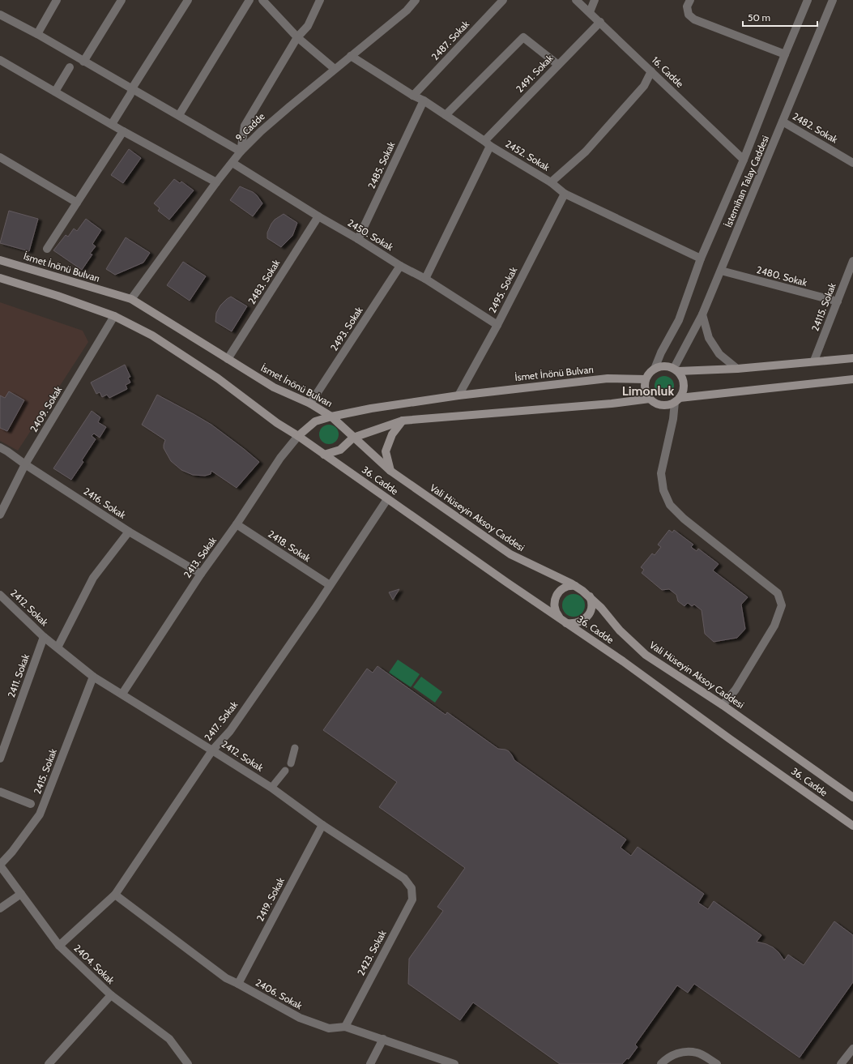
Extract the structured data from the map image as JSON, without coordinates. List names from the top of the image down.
{
  "streets": {
    "main road": ["İsmet İnönü Bulvarı", "36. Cadde", "Vali Hüseyin Aksoy Caddesi"],
    "street": [
      "2487. Sokak",
      "16. Cadde",
      "2491. Sokak",
      "9. Cadde",
      "2482. Sokak",
      "2452. Sokak",
      "2485. Sokak",
      "İstemihan Talay Caddesi",
      "2450. Sokak",
      "2480. Sokak",
      "2483. Sokak",
      "2495. Sokak",
      "24115. Sokak",
      "2493. Sokak",
      "2409. Sokak",
      "2416. Sokak",
      "2418. Sokak",
      "2413. Sokak",
      "2412. Sokak",
      "2411. Sokak",
      "2417. Sokak",
      "2415. Sokak",
      "2419. Sokak",
      "2423. Sokak",
      "2404. Sokak",
      "2406. Sokak"
    ]
  },
  "crossings": [
    ["2487. Sokak", "2452. Sokak"],
    ["16. Cadde", "2491. Sokak"],
    ["16. Cadde", "İstemihan Talay Caddesi"],
    ["2491. Sokak", "2452. Sokak"],
    ["2491. Sokak", "2450. Sokak"],
    ["9. Cadde", "2452. Sokak"],
    ["9. Cadde", "2450. Sokak"],
    ["9. Cadde", "İsmet İnönü Bulvarı"],
    ["2482. Sokak", "İstemihan Talay Caddesi"],
    ["2452. Sokak", "2485. Sokak"],
    ["2452. Sokak", "İstemihan Talay Caddesi"],
    ["2452. Sokak", "2495. Sokak"],
    ["2485. Sokak", "2450. Sokak"],
    ["İstemihan Talay Caddesi", "İsmet İnönü Bulvarı"],
    ["İstemihan Talay Caddesi", "2480. Sokak"],
    ["2450. Sokak", "2483. Sokak"],
    ["2450. Sokak", "2495. Sokak"],
    ["2450. Sokak", "2493. Sokak"],
    ["İsmet İnönü Bulvarı", "2483. Sokak"],
    ["İsmet İnönü Bulvarı", "2495. Sokak"],
    ["İsmet İnönü Bulvarı", "2493. Sokak"],
    ["İsmet İnönü Bulvarı", "Vali Hüseyin Aksoy Caddesi"],
    ["2480. Sokak", "24115. Sokak"],
    ["2409. Sokak", "2416. Sokak"],
    ["36. Cadde", "Vali Hüseyin Aksoy Caddesi"],
    ["36. Cadde", "2417. Sokak"],
    ["2416. Sokak", "2413. Sokak"],
    ["2418. Sokak", "2413. Sokak"],
    ["2418. Sokak", "2417. Sokak"],
    ["2413. Sokak", "2412. Sokak"],
    ["2412. Sokak", "2411. Sokak"],
    ["2412. Sokak", "2417. Sokak"],
    ["2412. Sokak", "2415. Sokak"],
    ["2412. Sokak", "2419. Sokak"],
    ["2412. Sokak", "2423. Sokak"],
    ["2417. Sokak", "2404. Sokak"],
    ["2417. Sokak", "2406. Sokak"],
    ["2415. Sokak", "2404. Sokak"],
    ["2419. Sokak", "2406. Sokak"],
    ["2423. Sokak", "2406. Sokak"]
  ],
  "districts": ["Limonluk"],
  "scale_bar": "50 m"
}
